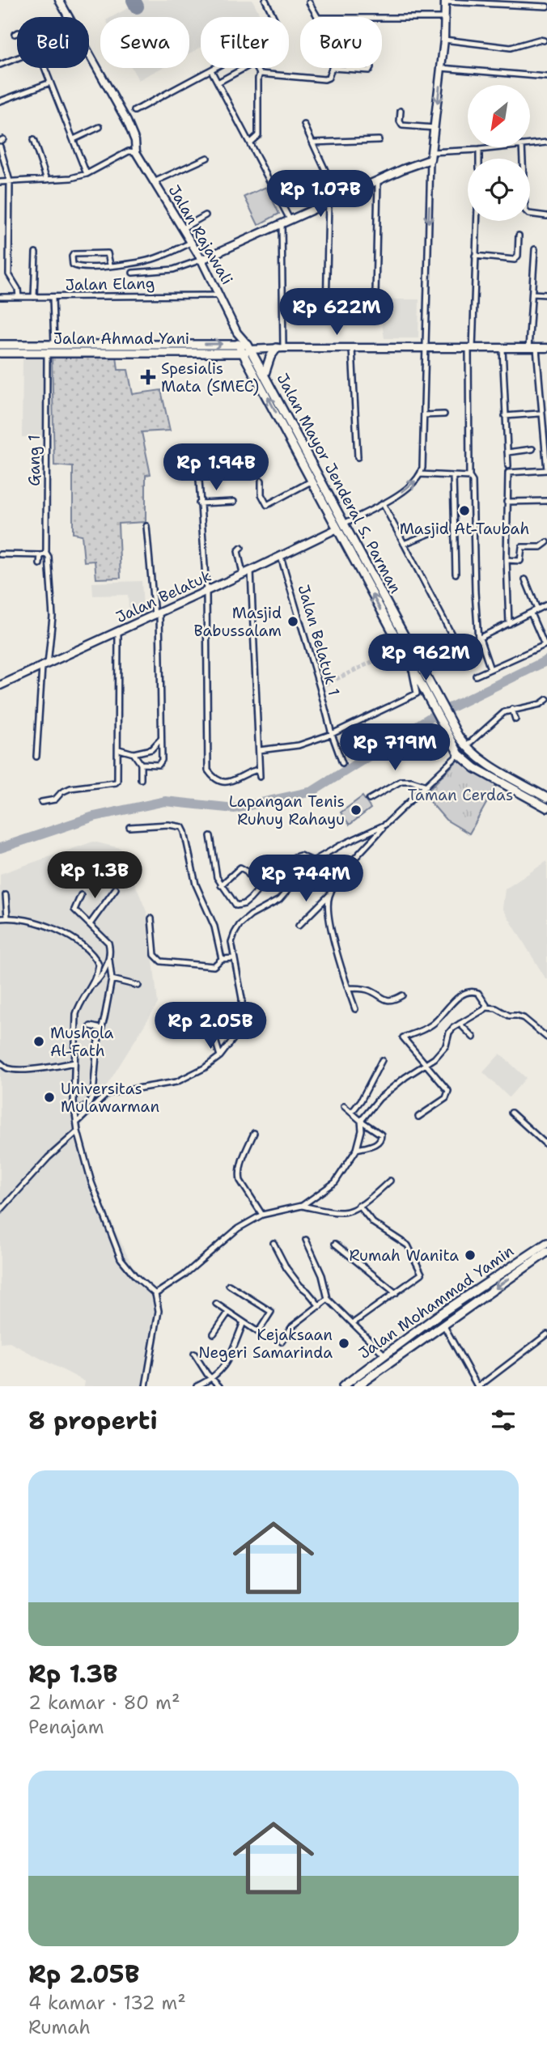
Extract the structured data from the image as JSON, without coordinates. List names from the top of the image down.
{
  "streets": {
    "main road": ["Jalan Ahmad Yani", "Jalan Mayor Jenderal S. Parman", "Jalan Mohammad Yamin"],
    "street": [
      "Jalan Rajawali",
      "Jalan Elang",
      "Gang 1",
      "Jalan Belatuk",
      "Jalan Belatuk 1"
    ]
  },
  "crossings": [
    ["Jalan Rajawali", "Jalan Elang"],
    ["Jalan Rajawali", "Jalan Mayor Jenderal S. Parman"],
    ["Jalan Ahmad Yani", "Gang 1"],
    ["Jalan Ahmad Yani", "Jalan Mayor Jenderal S. Parman"],
    ["Gang 1", "Jalan Belatuk"],
    ["Jalan Mayor Jenderal S. Parman", "Jalan Belatuk"],
    ["Jalan Belatuk", "Jalan Belatuk 1"]
  ],
  "parks": ["Taman Cerdas"],
  "places": {
    "health": ["Spesialis Mata (SMEC)"],
    "other": [
      "Masjid At-Taubah",
      "Masjid Babussalam",
      "Lapangan Tenis Ruhuy Rahayu",
      "Mushola Al-Fath",
      "Universitas Mulawarman",
      "Rumah Wanita",
      "Kejaksaan Negeri Samarinda"
    ]
  },
  "north": "bottom left",
  "page": {
    "chip": [
      "Beli",
      "Sewa",
      "Filter",
      "Baru"
    ],
    "price": [
      "Rp 1.07B",
      "Rp 622M",
      "Rp 1.94B",
      "Rp 962M",
      "Rp 719M",
      "Rp 1.3B",
      "Rp 744M",
      "Rp 2.05B"
    ],
    "heading": "8 properti",
    "list": [
      {
        "name": "Rp 1.3B",
        "note": "2 kamar · 80 m² · Penajam"
      },
      {
        "name": "Rp 2.05B",
        "note": "4 kamar · 132 m² · Rumah"
      }
    ]
  }
}
